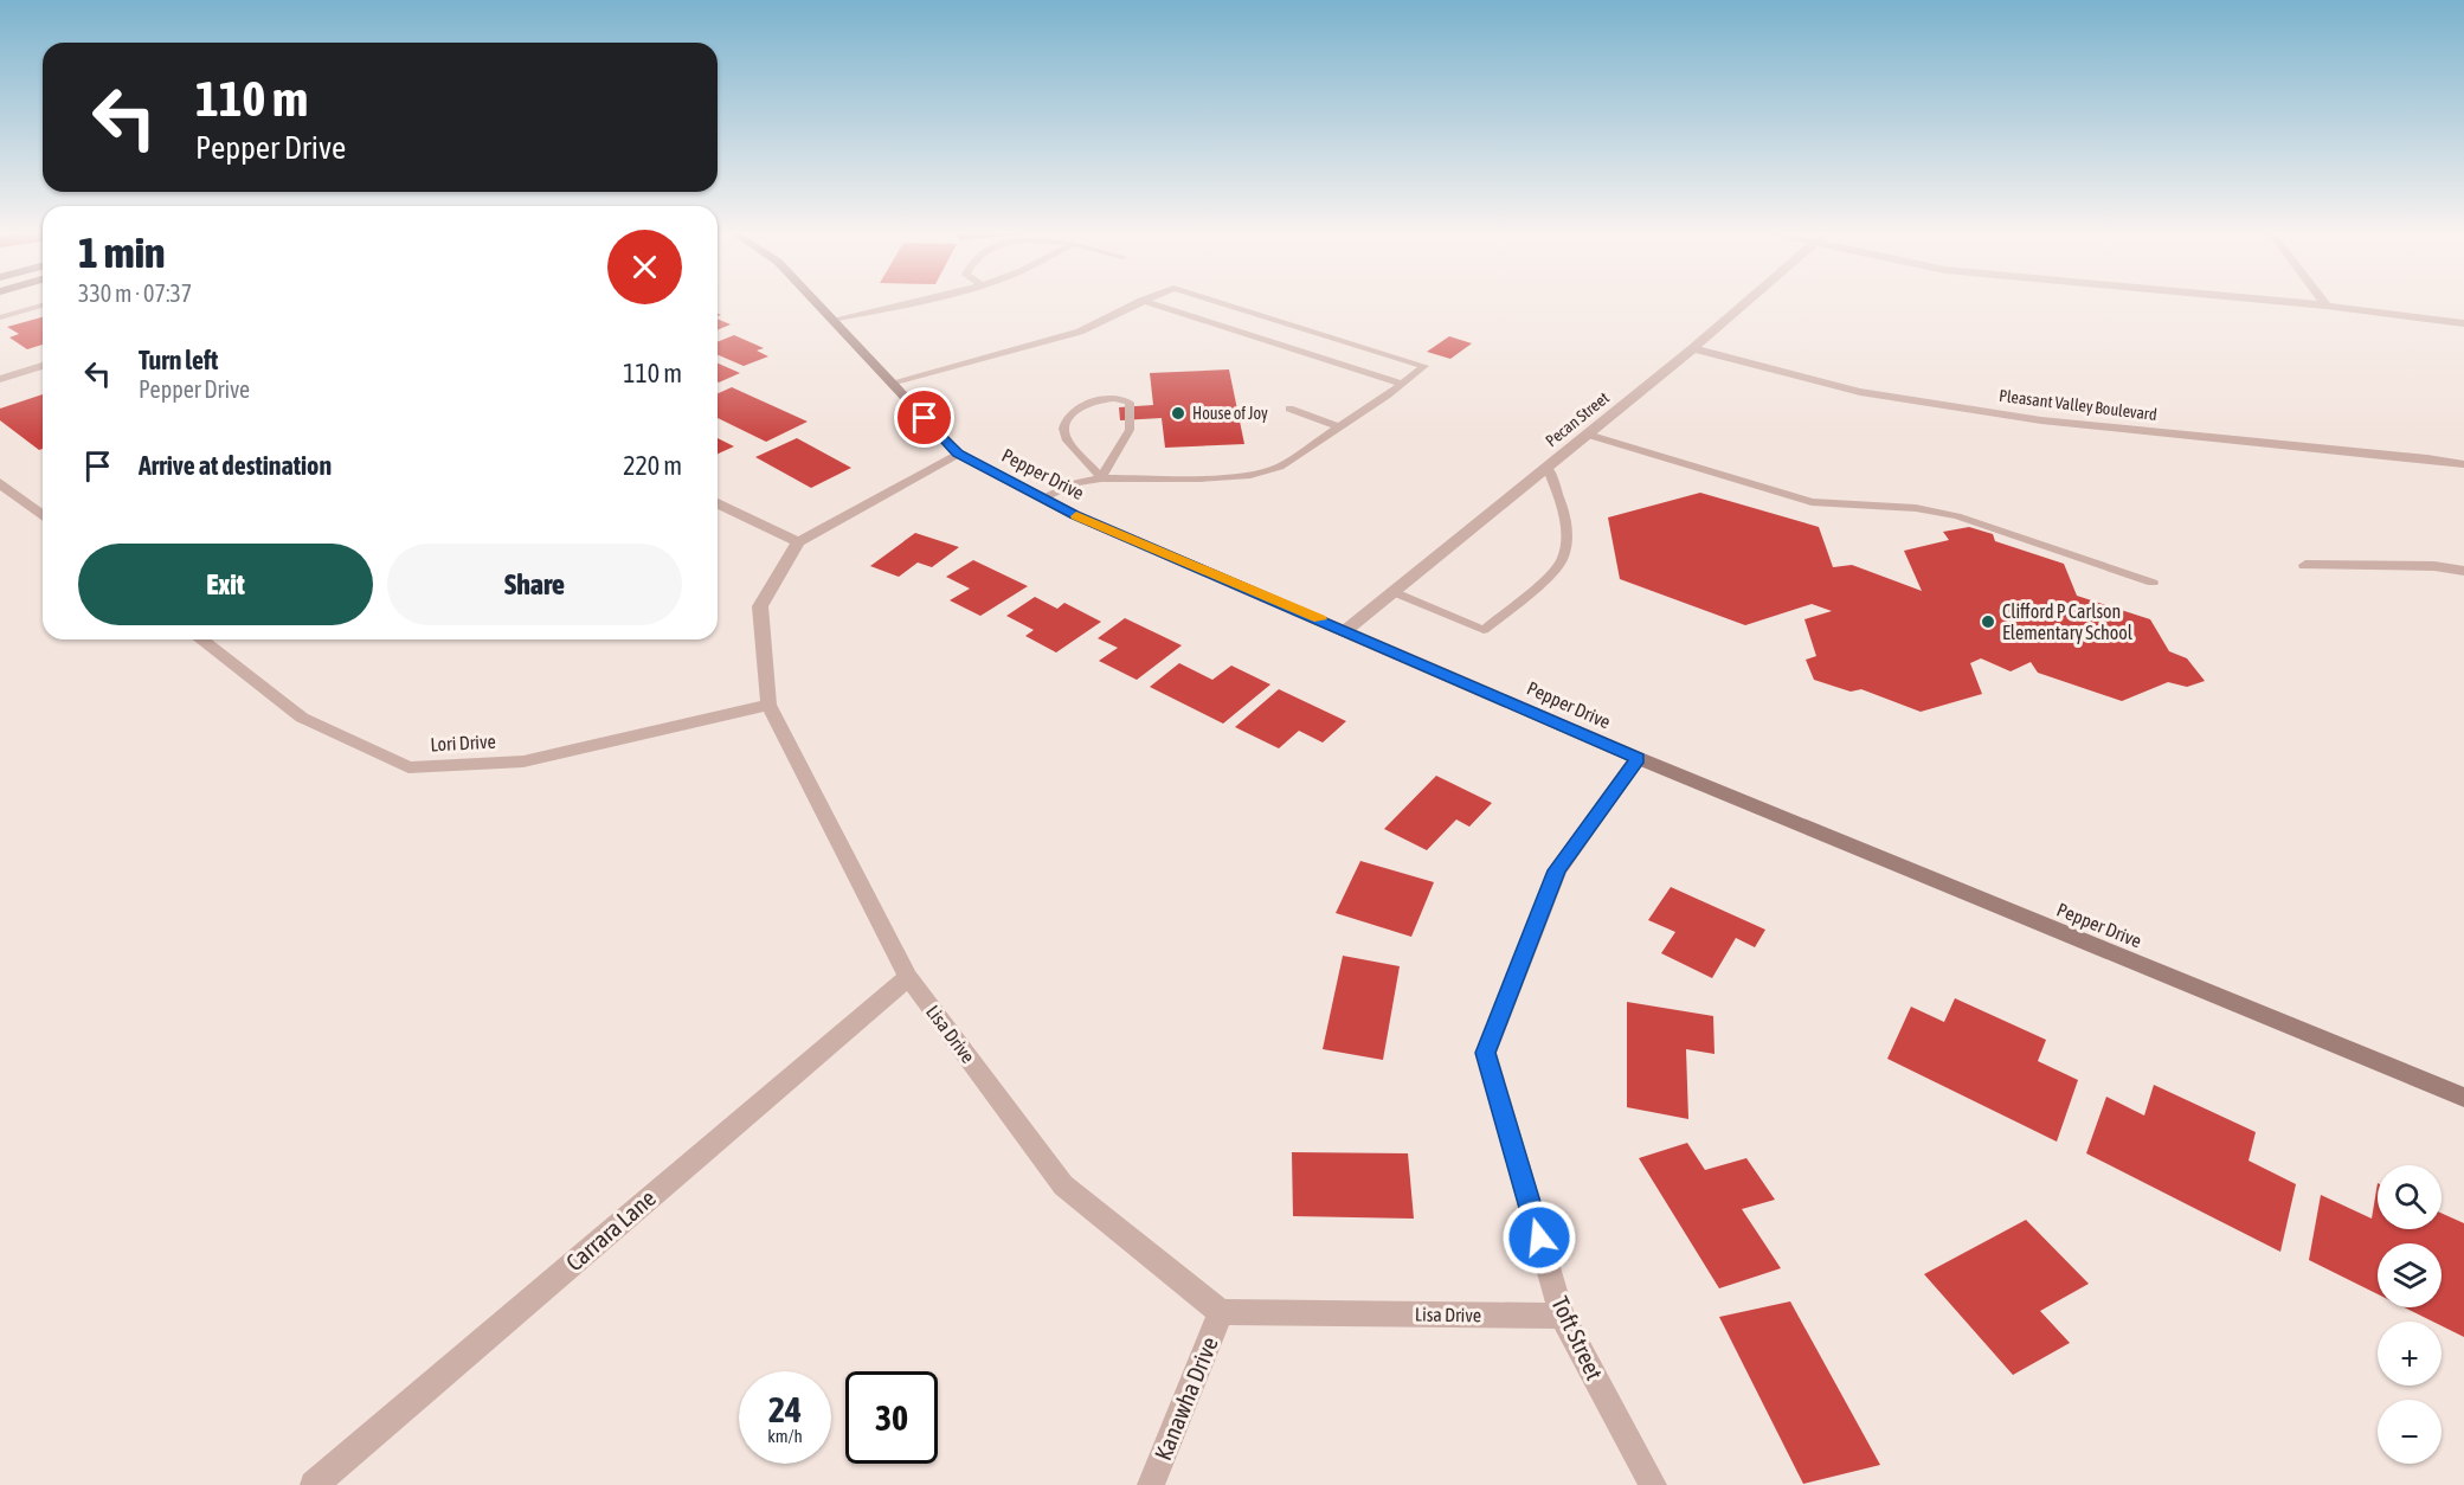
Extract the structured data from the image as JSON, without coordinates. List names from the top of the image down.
{
  "streets": {
    "street": [
      "Pleasant Valley Boulevard",
      "Pecan Street",
      "Pepper Drive",
      "Lori Drive",
      "Lisa Drive",
      "Carrara Lane",
      "Toft Street",
      "Kanawha Drive"
    ]
  },
  "crossings": [
    ["Pleasant Valley Boulevard", "Pecan Street"],
    ["Pecan Street", "Pepper Drive"],
    ["Pepper Drive", "Toft Street"],
    ["Lori Drive", "Lisa Drive"],
    ["Lisa Drive", "Carrara Lane"],
    ["Lisa Drive", "Toft Street"],
    ["Lisa Drive", "Kanawha Drive"]
  ],
  "places": ["House of Joy", "Clifford P Carlson Elementary School"],
  "page": {
    "turn": ["110 m", "Pepper Drive"],
    "heading": ["1 min", "330 m · 07:37"],
    "list": [
      {
        "name": "Turn left",
        "note": "Pepper Drive",
        "value": "110 m"
      },
      {
        "name": "Arrive at destination",
        "value": "220 m"
      }
    ],
    "buttons": ["Exit", "Share"],
    "map_buttons": ["+", "−"],
    "speed": "24 km/h",
    "limit": "30"
  }
}
